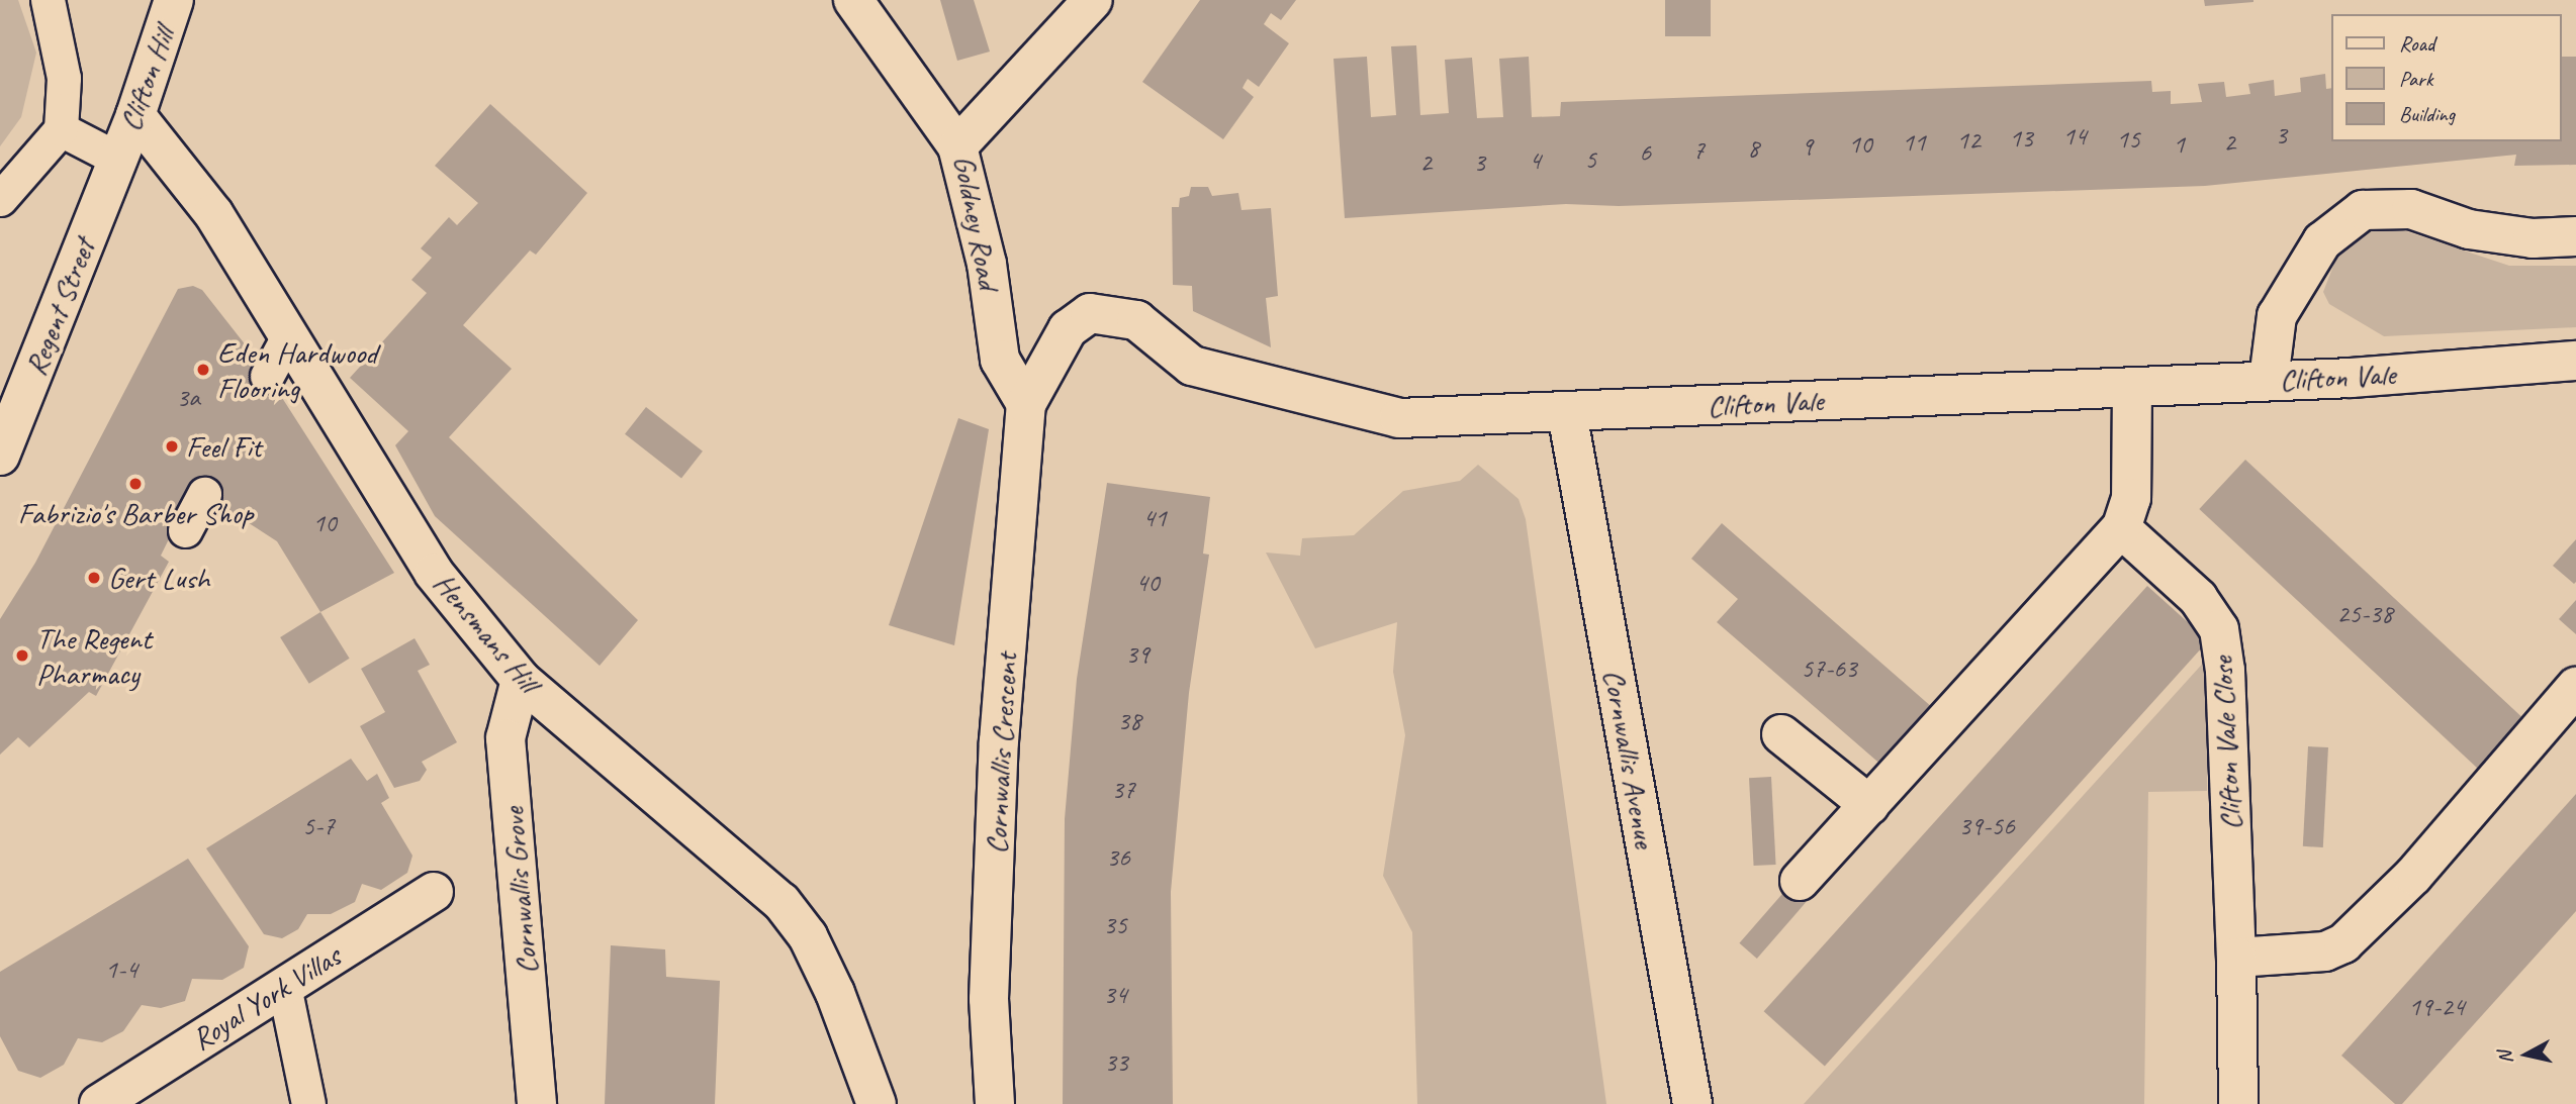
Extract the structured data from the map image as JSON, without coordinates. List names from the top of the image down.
{
  "streets": {
    "street": [
      "Clifton Hill",
      "Goldney Road",
      "Regent Street",
      "Clifton Vale",
      "Hensmans Hill",
      "Clifton Vale Close",
      "Cornwallis Crescent",
      "Cornwallis Avenue",
      "Cornwallis Grove",
      "Royal York Villas"
    ]
  },
  "crossings": [
    ["Clifton Hill", "Regent Street"],
    ["Clifton Hill", "Hensmans Hill"],
    ["Goldney Road", "Clifton Vale"],
    ["Goldney Road", "Cornwallis Crescent"],
    ["Clifton Vale", "Cornwallis Crescent"],
    ["Clifton Vale", "Cornwallis Avenue"],
    ["Hensmans Hill", "Cornwallis Grove"]
  ],
  "places": [
    "Eden Hardwood Flooring",
    "Feel Fit",
    "Fabrizio's Barber Shop",
    "Gert Lush",
    "The Regent Pharmacy"
  ],
  "house_numbers": [
    "3",
    "14",
    "13",
    "15",
    "12",
    "11",
    "2",
    "10",
    "1",
    "9",
    "8",
    "7",
    "6",
    "5",
    "4",
    "2",
    "3",
    "3a",
    "41",
    "10",
    "40",
    "25-38",
    "39",
    "57-63",
    "38",
    "37",
    "5-7",
    "39-56",
    "36",
    "35",
    "1-4",
    "34",
    "19-24",
    "33"
  ],
  "legend": ["Road", "Park", "Building"],
  "north": "left"
}
